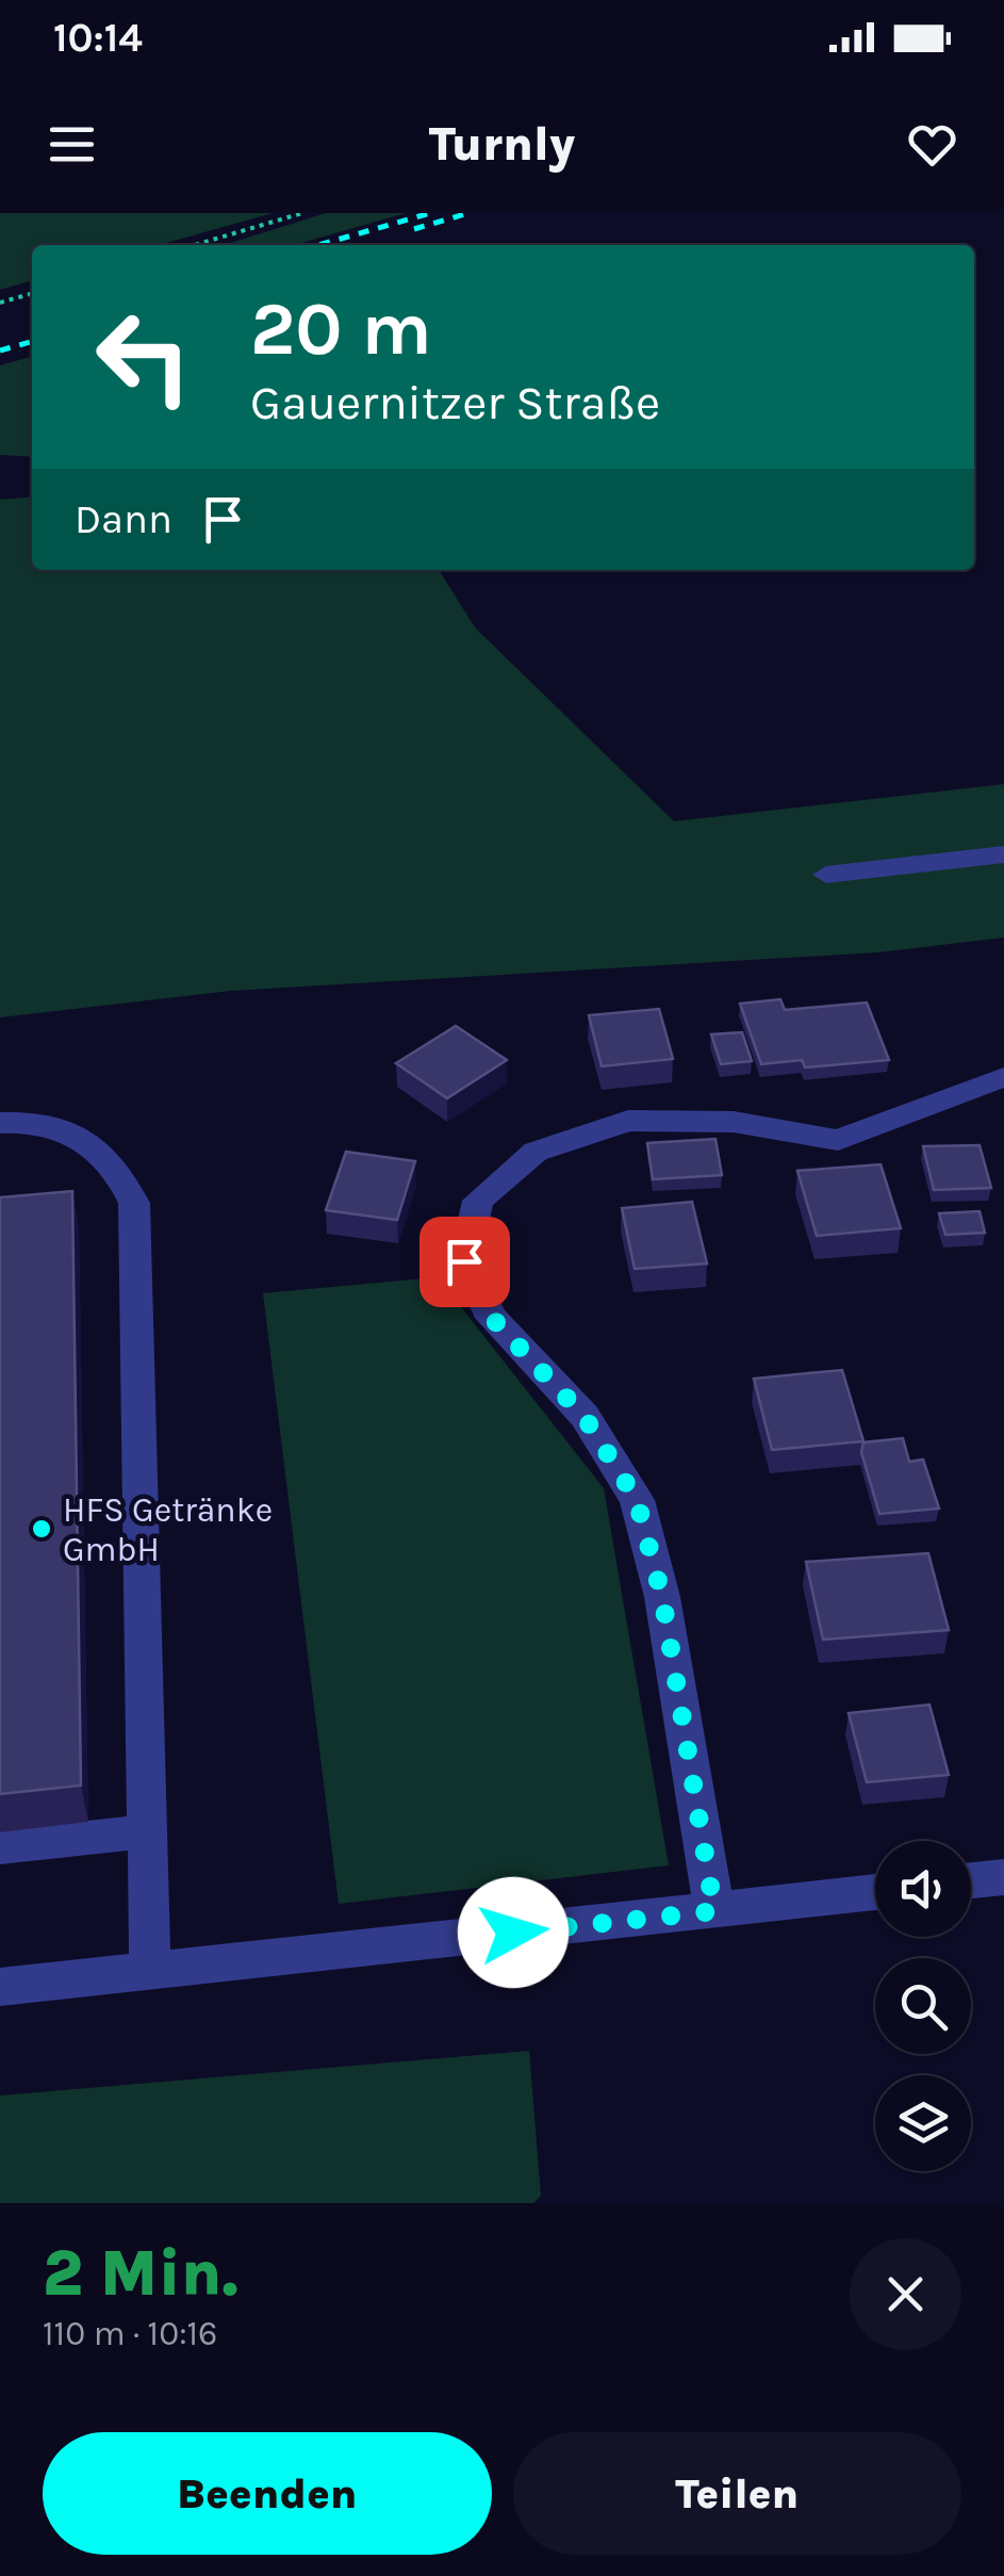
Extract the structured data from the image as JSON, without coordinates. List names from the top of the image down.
{
  "places": ["HFS Getränke GmbH"],
  "page": {
    "status": "10:14",
    "header": "Turnly",
    "turn": ["20 m", "Gauernitzer Straße"],
    "then": "Dann",
    "heading": ["2 Min.", "110 m · 10:16"],
    "buttons": ["Beenden", "Teilen"]
  }
}
